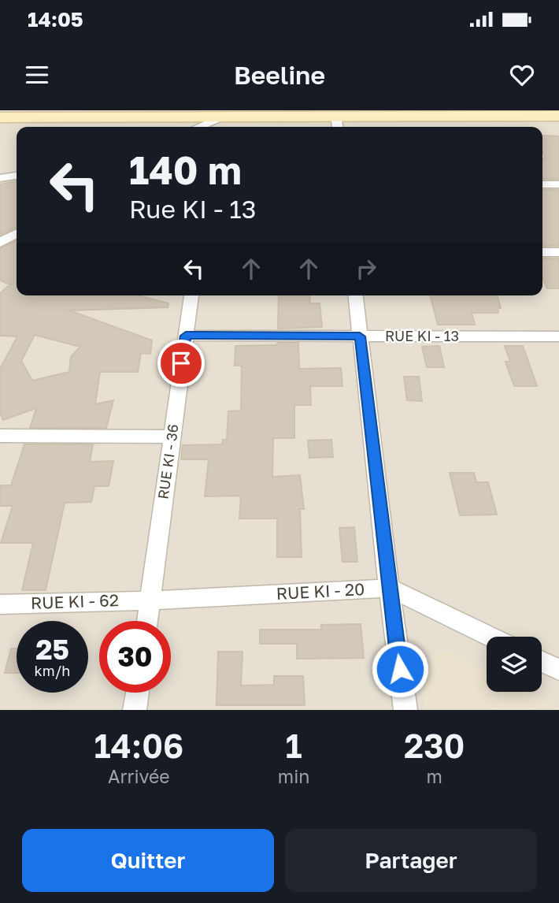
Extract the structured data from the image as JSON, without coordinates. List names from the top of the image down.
{
  "streets": {
    "street": [
      "RUE KI - 13",
      "RUE KI - 36",
      "RUE KI - 20",
      "RUE KI - 62"
    ]
  },
  "crossings": [
    ["RUE KI - 13", "RUE KI - 36"],
    ["RUE KI - 36", "RUE KI - 20"],
    ["RUE KI - 36", "RUE KI - 62"],
    ["RUE KI - 20", "RUE KI - 62"]
  ],
  "page": {
    "status": "14:05",
    "header": "Beeline",
    "turn": ["140 m", "Rue KI - 13"],
    "speed": "25 km/h",
    "limit": "30",
    "eta": [
      "14:06",
      "Arrivée",
      "1",
      "min",
      "230",
      "m"
    ],
    "buttons": ["Quitter", "Partager"]
  }
}
